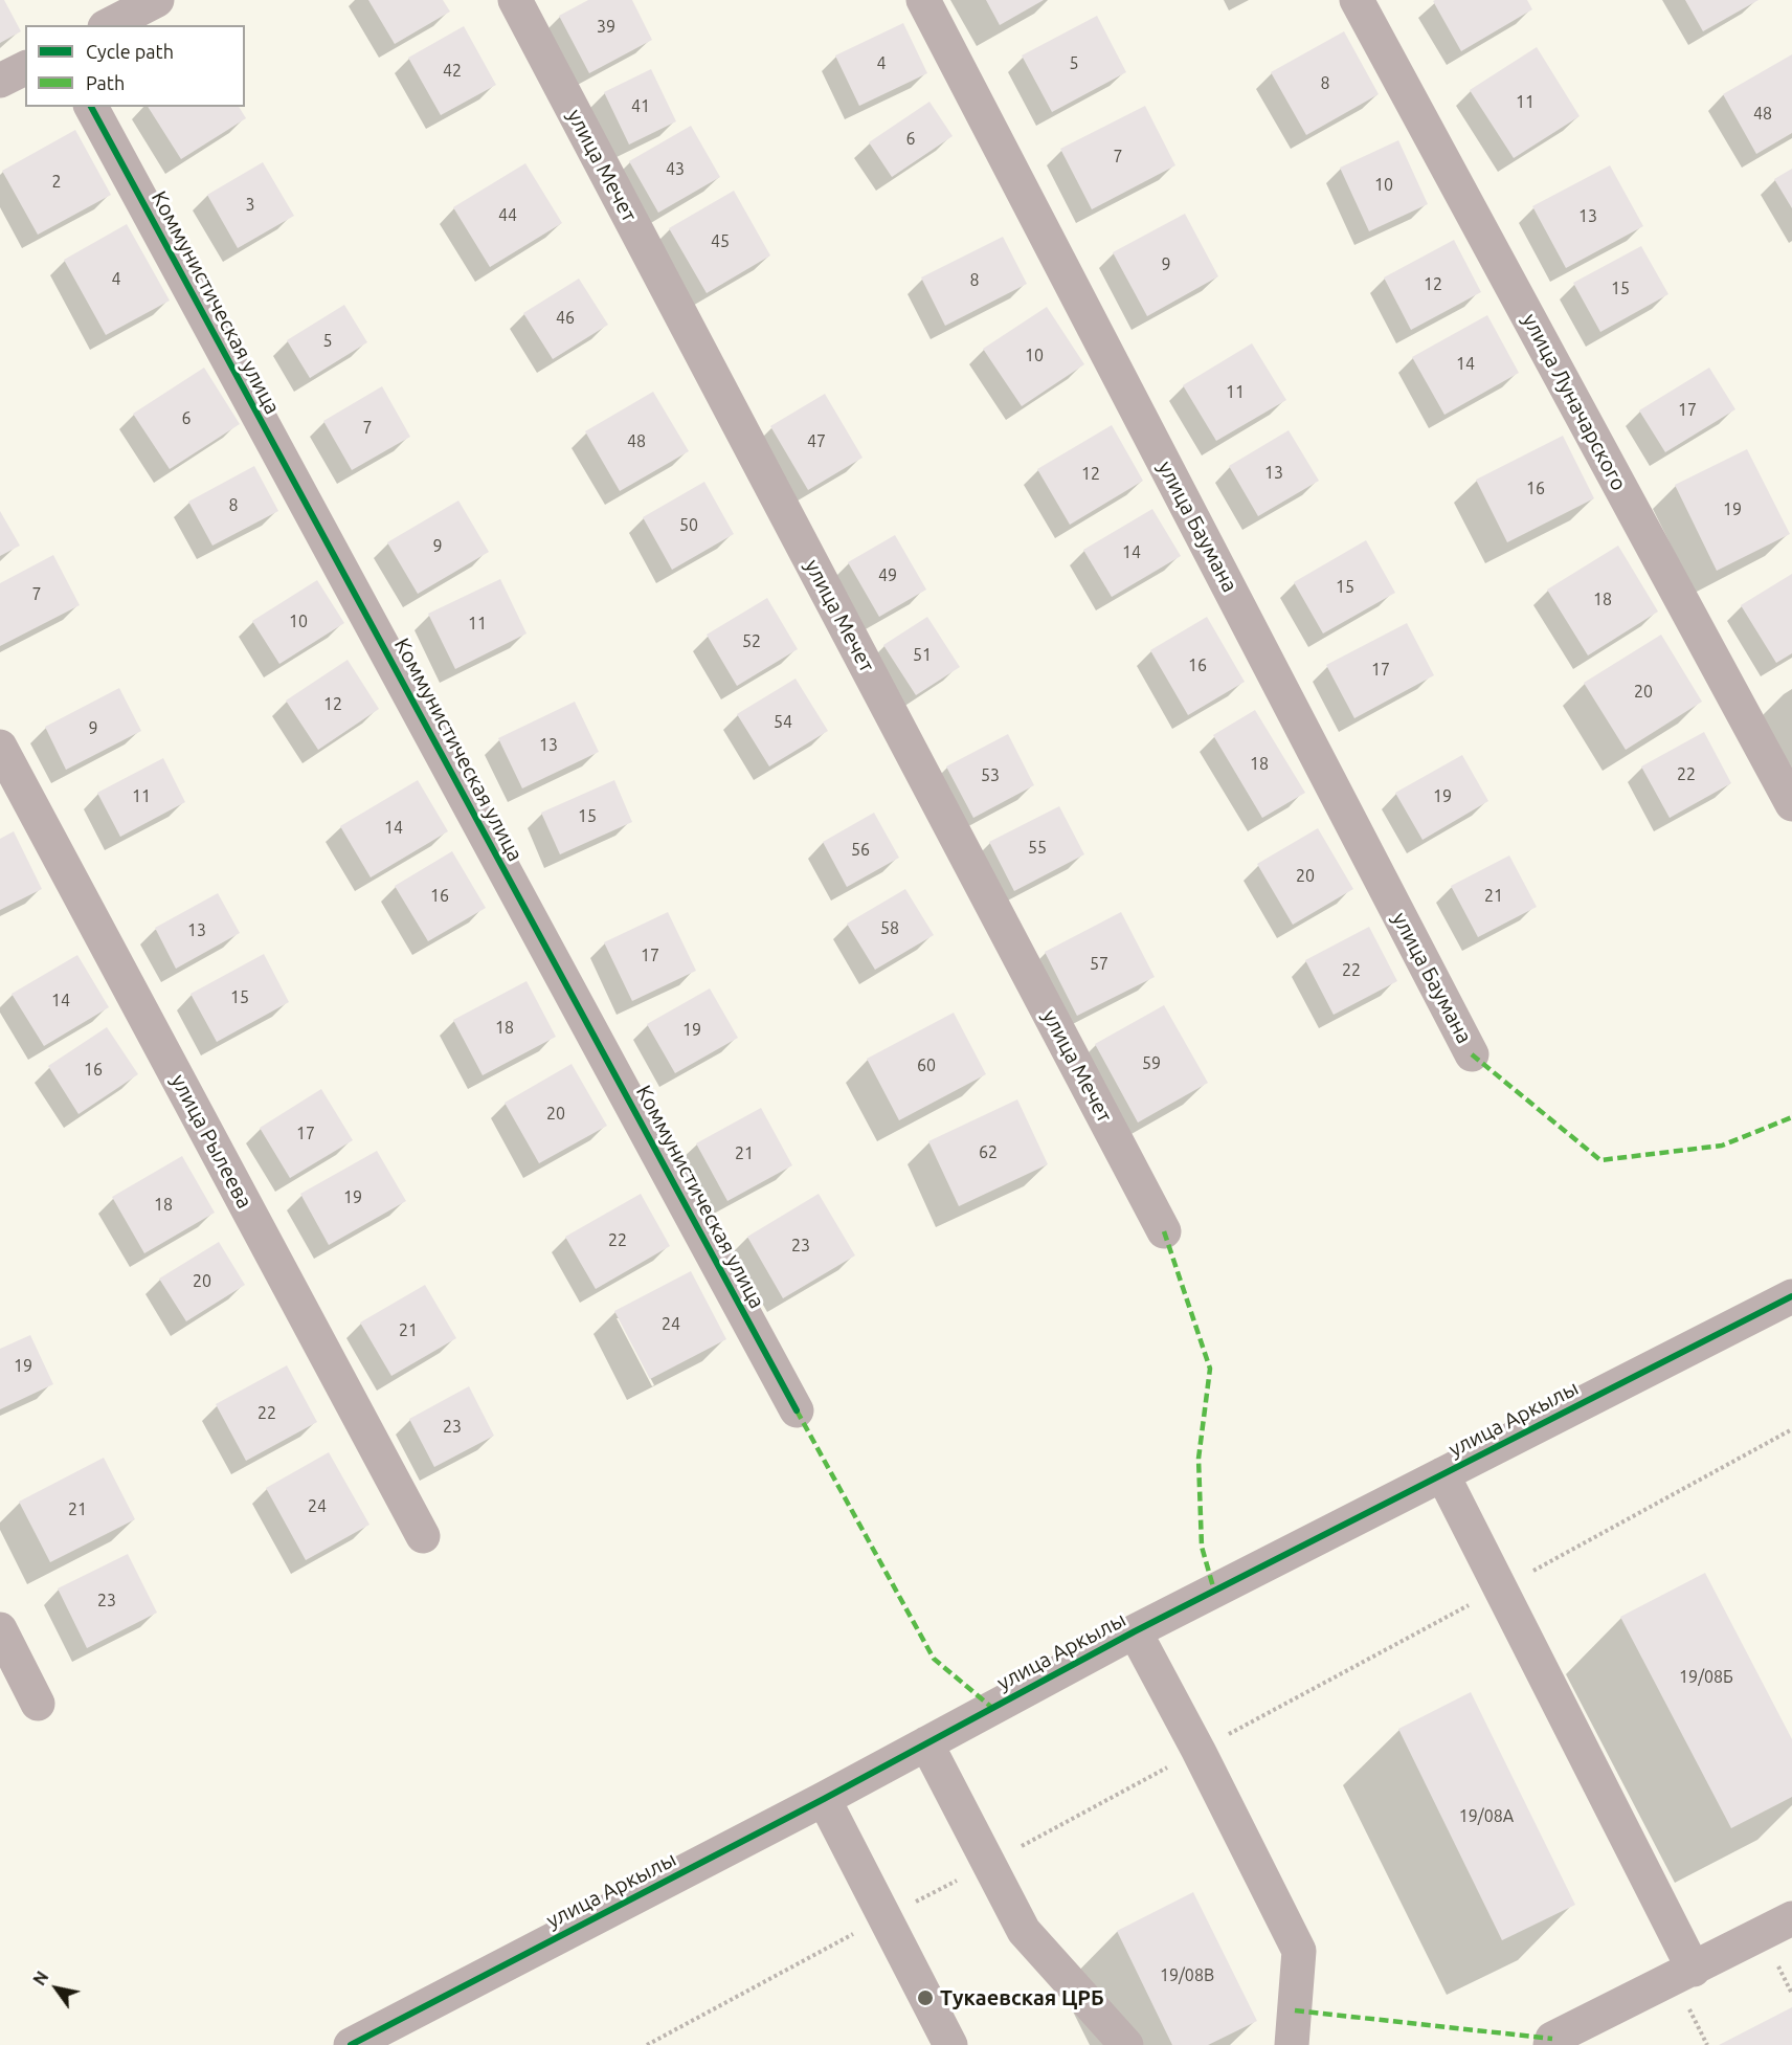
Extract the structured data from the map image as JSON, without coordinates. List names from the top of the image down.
{
  "streets": {
    "street": [
      "улица Мечет",
      "Коммунистическая улица",
      "улица Луначарского",
      "улица Баумана",
      "улица Рылеева",
      "улица Аркылы"
    ]
  },
  "places": ["Тукаевская ЦРБ"],
  "house_numbers": [
    "39",
    "4",
    "5",
    "42",
    "8",
    "11",
    "41",
    "48",
    "6",
    "7",
    "43",
    "2",
    "10",
    "3",
    "44",
    "13",
    "45",
    "9",
    "4",
    "8",
    "12",
    "15",
    "46",
    "5",
    "10",
    "14",
    "11",
    "17",
    "6",
    "7",
    "48",
    "47",
    "13",
    "12",
    "16",
    "8",
    "19",
    "50",
    "9",
    "14",
    "49",
    "15",
    "7",
    "18",
    "10",
    "11",
    "52",
    "51",
    "16",
    "17",
    "20",
    "12",
    "54",
    "9",
    "13",
    "18",
    "22",
    "53",
    "11",
    "19",
    "15",
    "14",
    "55",
    "56",
    "20",
    "16",
    "21",
    "58",
    "13",
    "17",
    "57",
    "22",
    "15",
    "14",
    "18",
    "19",
    "59",
    "60",
    "16",
    "20",
    "17",
    "62",
    "21",
    "19",
    "18",
    "22",
    "23",
    "20",
    "24",
    "21",
    "19",
    "22",
    "23",
    "24",
    "21",
    "23",
    "19/08Б",
    "19/08А",
    "19/08В"
  ],
  "legend": ["Cycle path", "Path"],
  "north": "top left"
}
